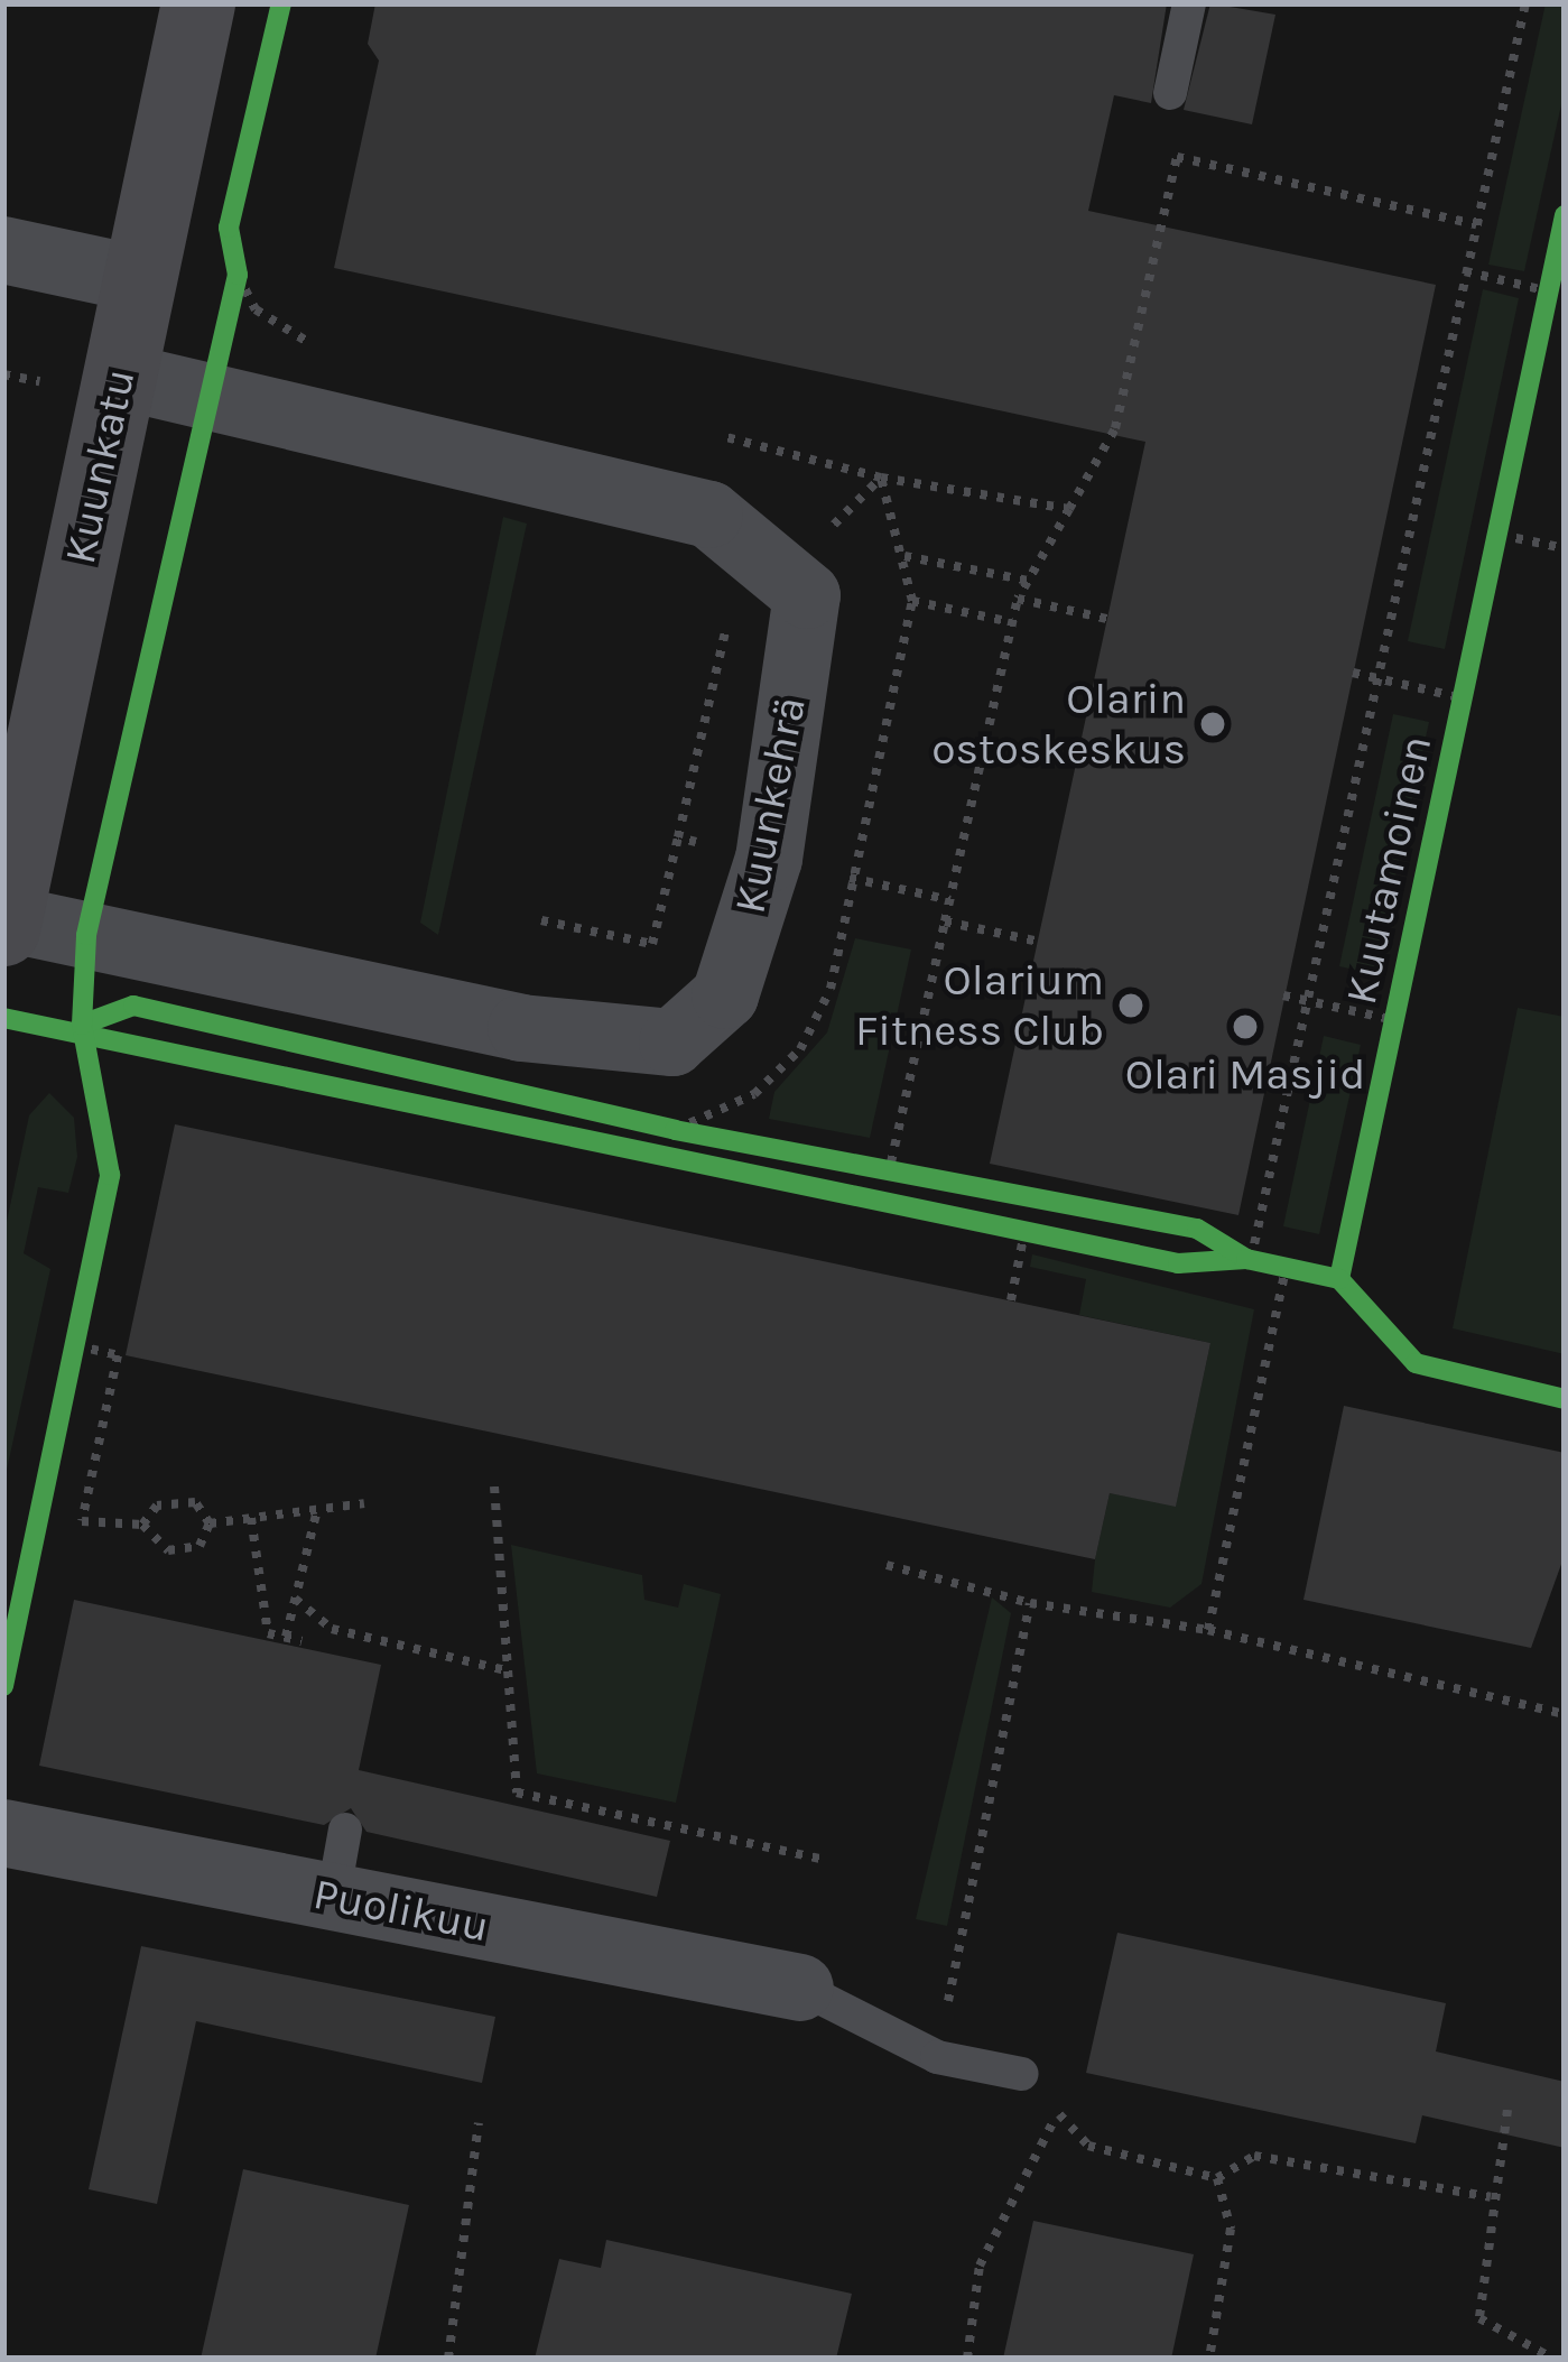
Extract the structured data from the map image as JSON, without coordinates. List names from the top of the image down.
{
  "streets": {
    "main road": ["Kuunkatu"],
    "street": ["Kuunkehrä", "Puolikuu"],
    "cycle path": ["Kuutamoinen"]
  },
  "crossings": [
    ["Kuunkatu", "Kuunkehrä"]
  ],
  "places": ["Olarin ostoskeskus", "Olarium Fitness Club", "Olari Masjid"]
}
